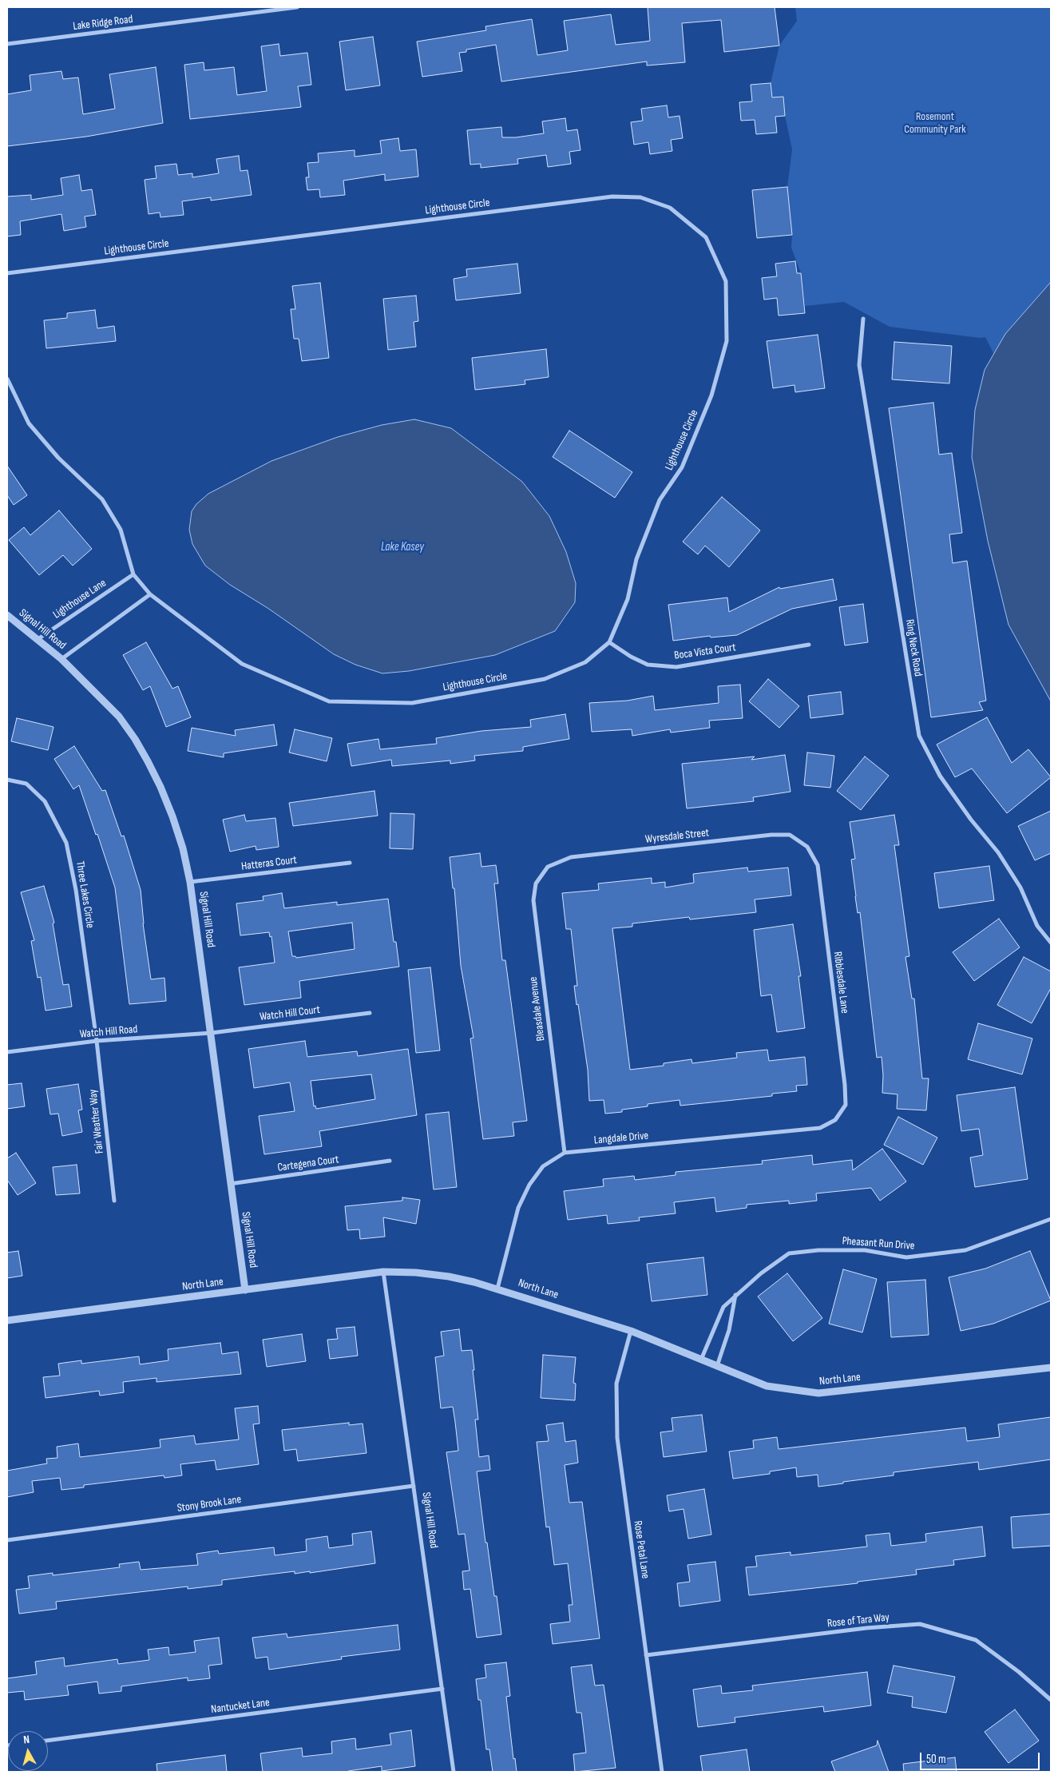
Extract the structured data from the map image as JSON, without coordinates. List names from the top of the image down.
{
  "streets": {
    "street": [
      "Lake Ridge Road",
      "Lighthouse Circle",
      "Lighthouse Lane",
      "Signal Hill Road",
      "Ring Neck Road",
      "Boca Vista Court",
      "Wyresdale Street",
      "Hatteras Court",
      "Three Lakes Circle",
      "Ribblesdale Lane",
      "Bleasdale Avenue",
      "Watch Hill Court",
      "Watch Hill Road",
      "Fair Weather Way",
      "Langdale Drive",
      "Cartegena Court",
      "Pheasant Run Drive",
      "North Lane",
      "Stony Brook Lane",
      "Rose Petal Lane",
      "Rose of Tara Way",
      "Nantucket Lane"
    ]
  },
  "crossings": [
    ["Lighthouse Circle", "Lighthouse Lane"],
    ["Lighthouse Circle", "Boca Vista Court"],
    ["Lighthouse Lane", "Signal Hill Road"],
    ["Signal Hill Road", "Hatteras Court"],
    ["Signal Hill Road", "Watch Hill Court"],
    ["Signal Hill Road", "Watch Hill Road"],
    ["Signal Hill Road", "Cartegena Court"],
    ["Signal Hill Road", "North Lane"],
    ["Signal Hill Road", "Stony Brook Lane"],
    ["Signal Hill Road", "Nantucket Lane"],
    ["Wyresdale Street", "Ribblesdale Lane"],
    ["Wyresdale Street", "Bleasdale Avenue"],
    ["Three Lakes Circle", "Watch Hill Road"],
    ["Three Lakes Circle", "Fair Weather Way"],
    ["Ribblesdale Lane", "Langdale Drive"],
    ["Bleasdale Avenue", "Langdale Drive"],
    ["Watch Hill Court", "Watch Hill Road"],
    ["Watch Hill Road", "Fair Weather Way"],
    ["Langdale Drive", "North Lane"],
    ["Pheasant Run Drive", "North Lane"],
    ["North Lane", "Rose Petal Lane"],
    ["Rose Petal Lane", "Rose of Tara Way"]
  ],
  "water": ["Lake Kasey"],
  "parks": ["Rosemont Community Park"],
  "scale_bar": "50 m",
  "north": "top"
}
